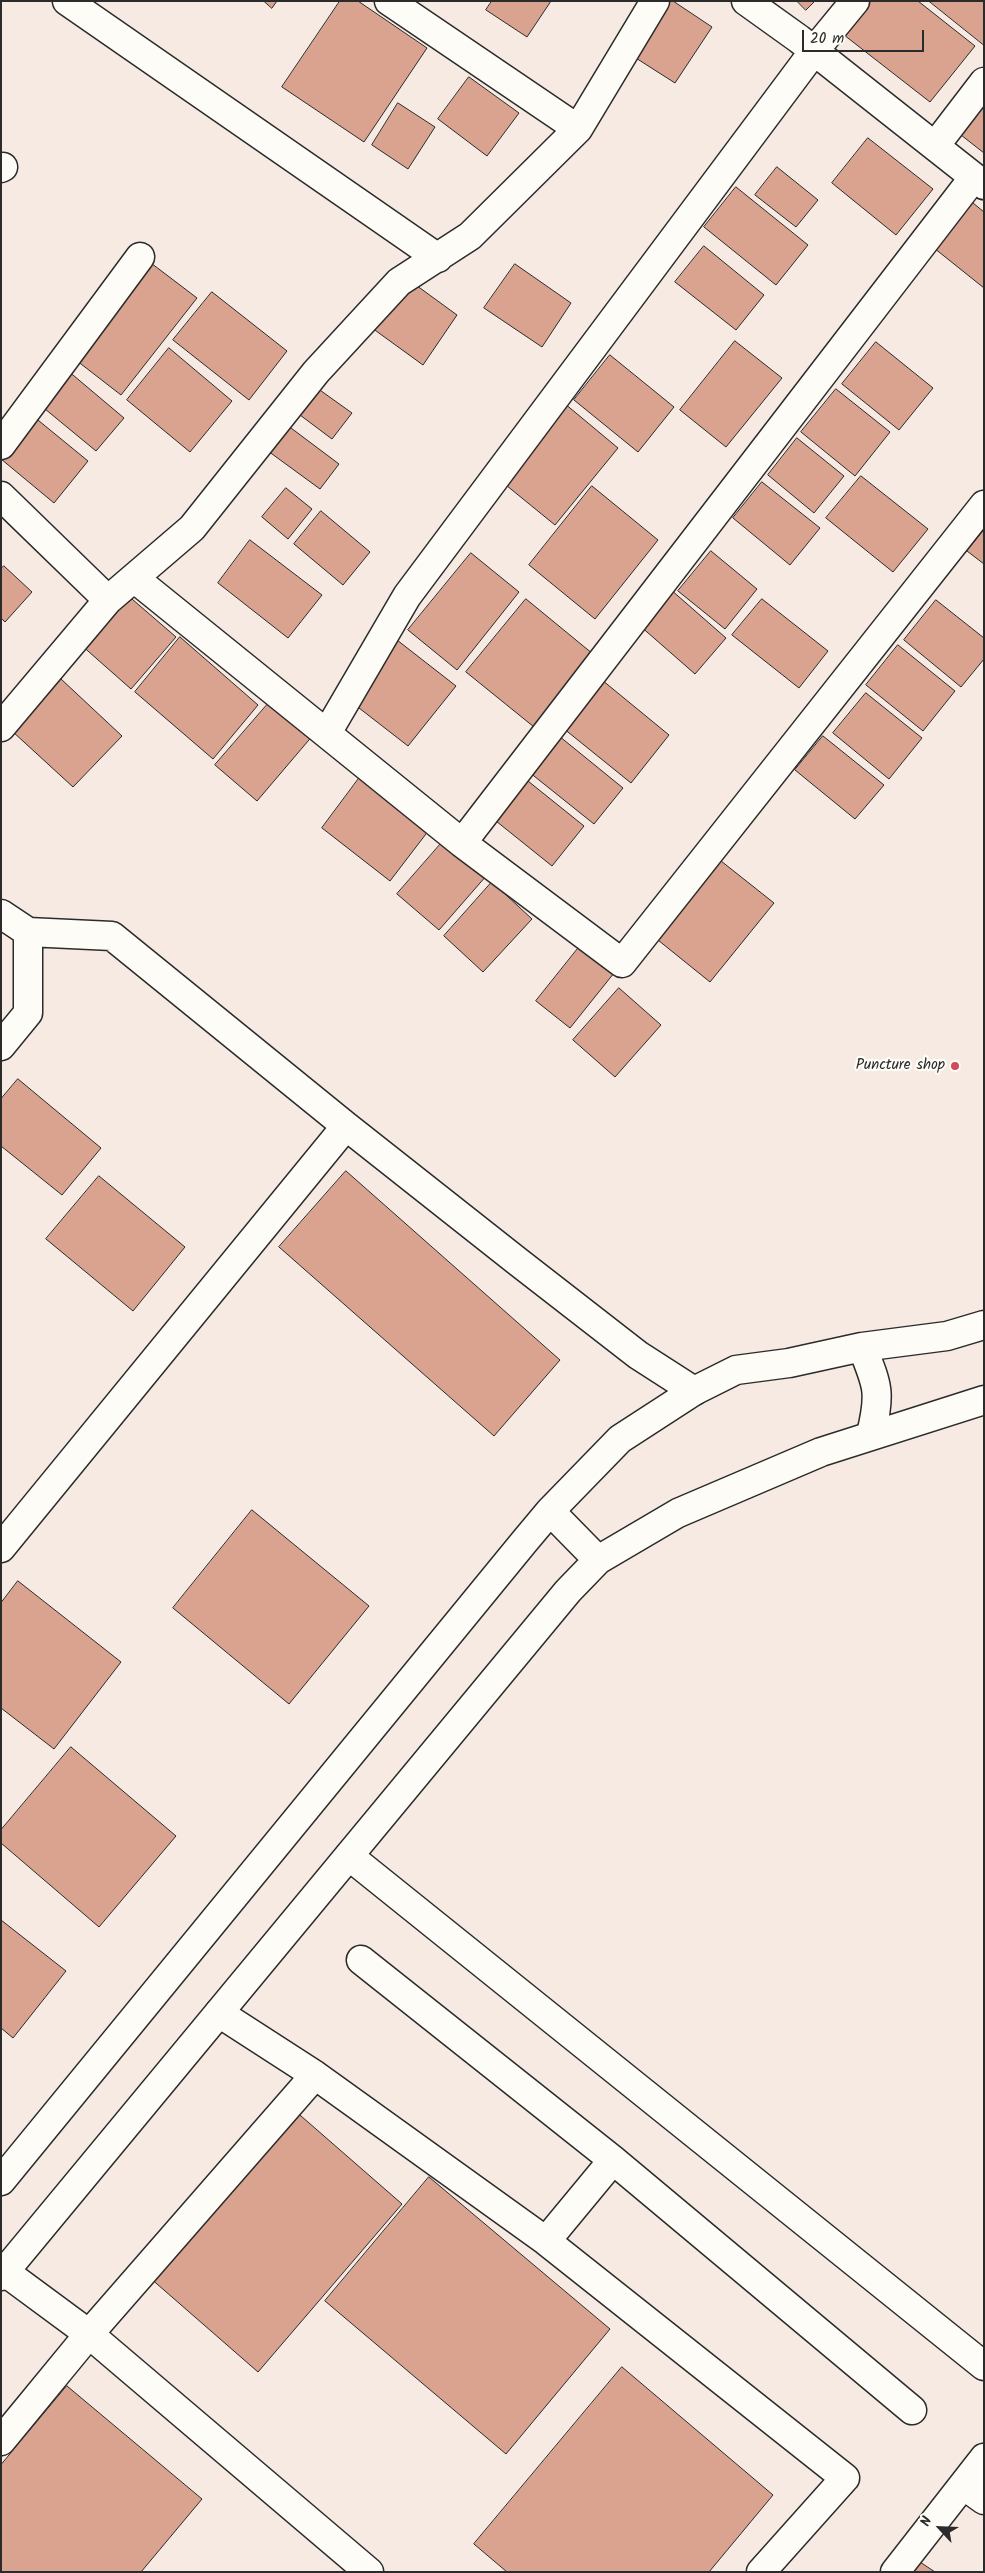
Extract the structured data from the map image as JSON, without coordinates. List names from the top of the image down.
{
  "places": ["Puncture shop"],
  "scale_bar": "20 m",
  "north": "top left"
}
